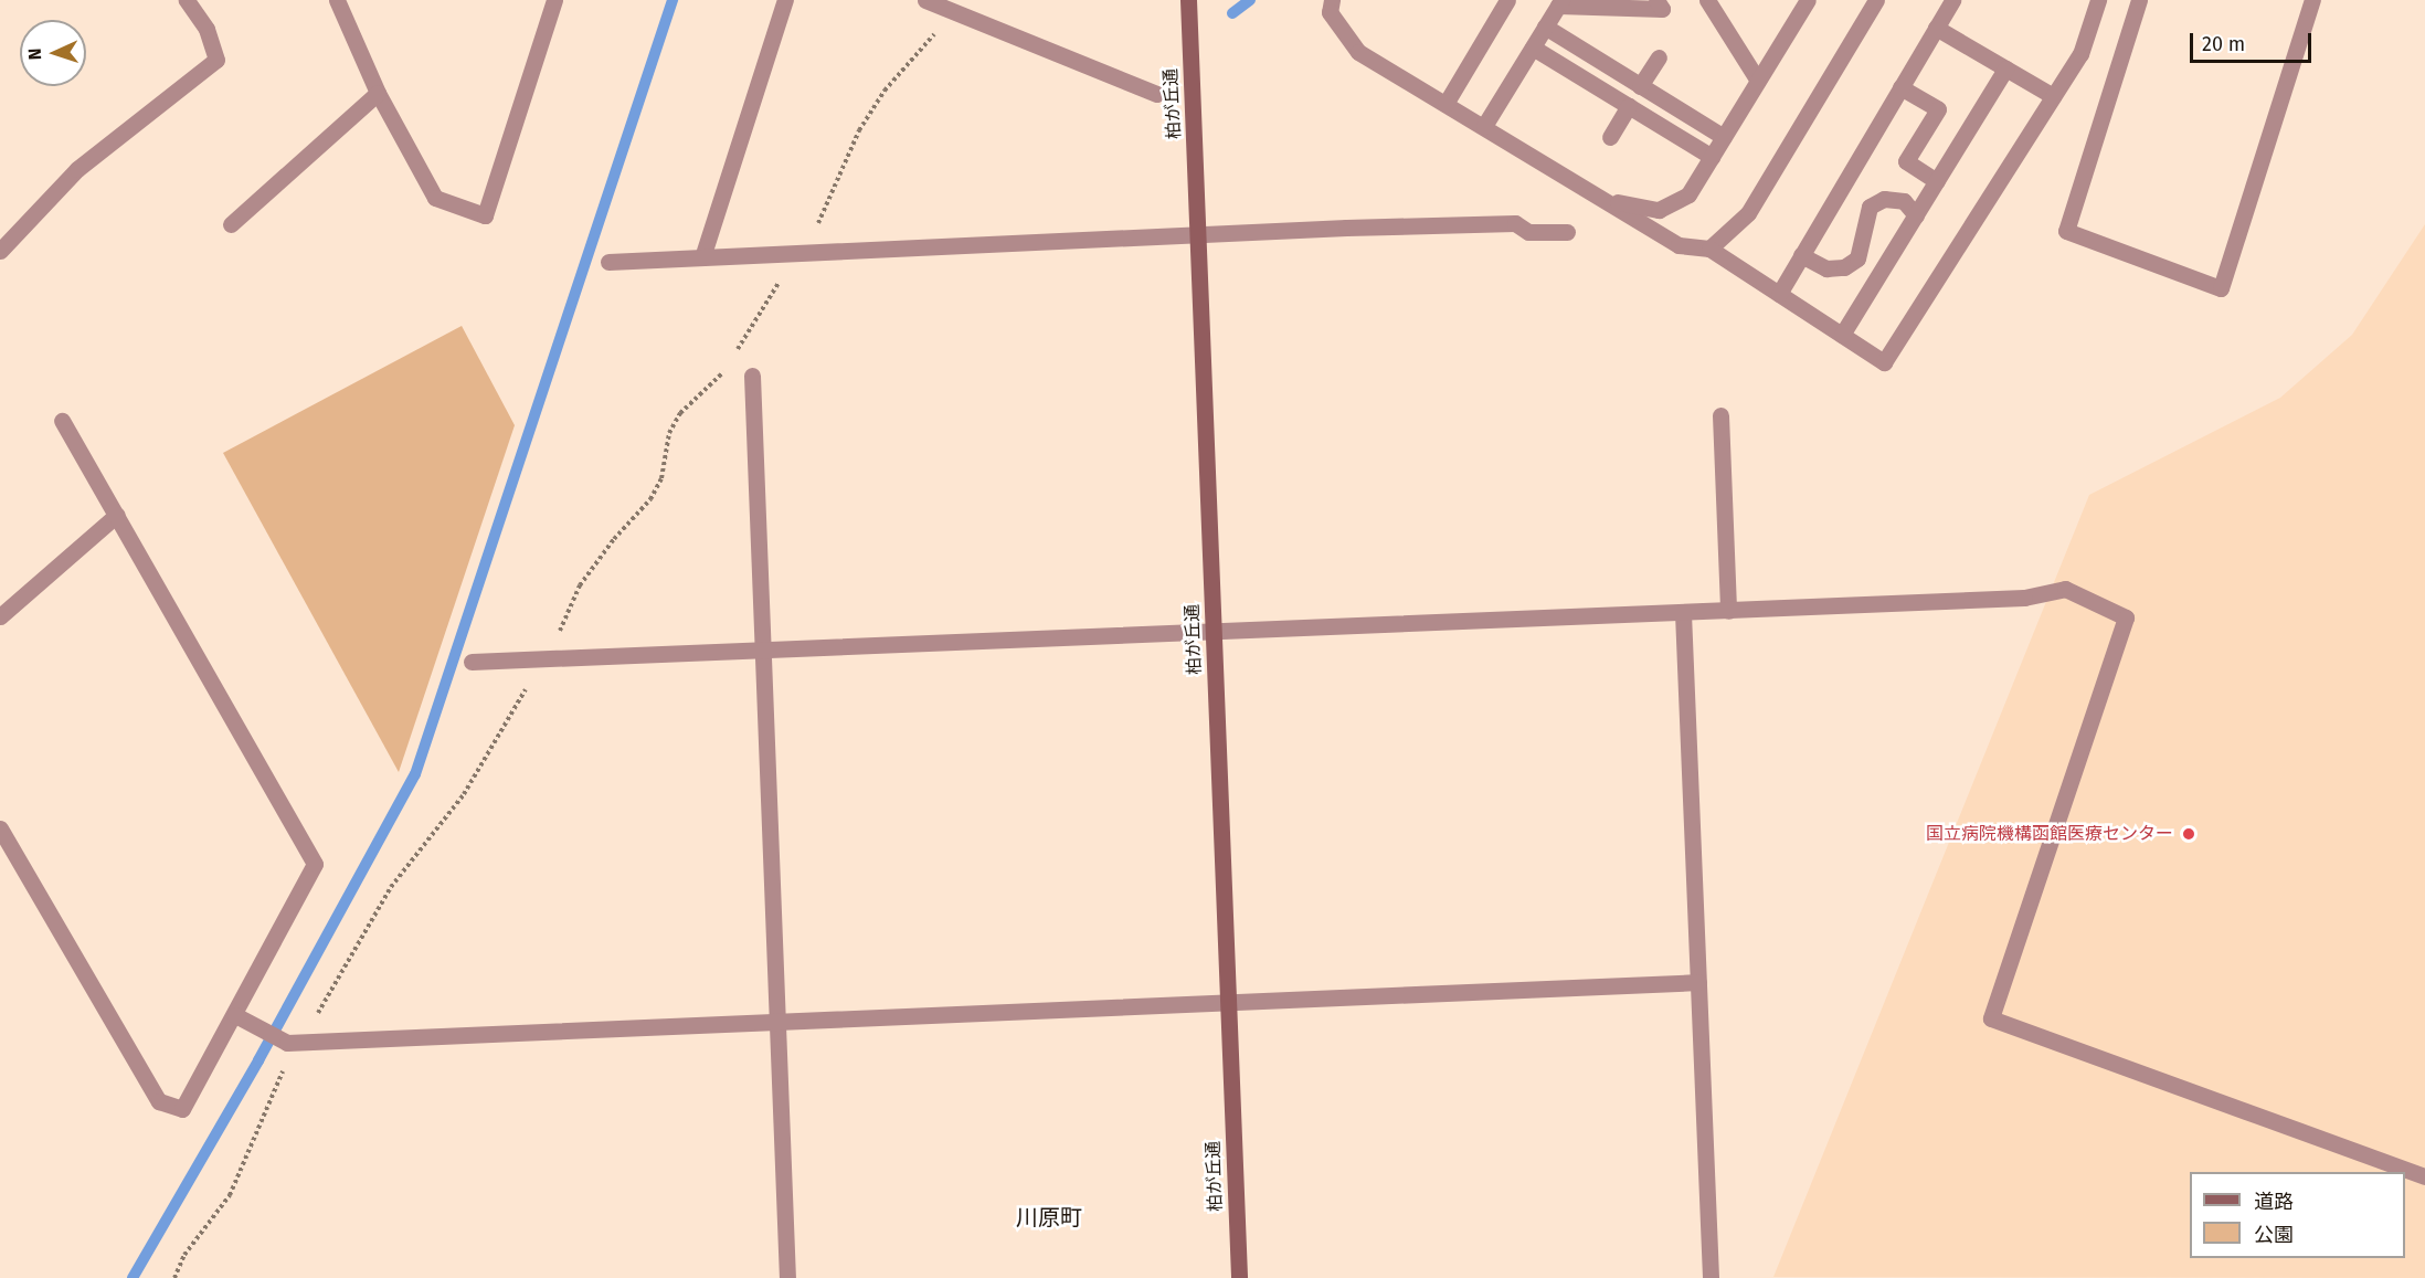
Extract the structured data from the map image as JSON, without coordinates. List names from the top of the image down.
{
  "streets": {
    "street": ["柏が丘通"]
  },
  "districts": ["川原町"],
  "places": ["国立病院機構函館医療センター"],
  "legend": ["道路", "公園"],
  "scale_bar": "20 m",
  "north": "left"
}
